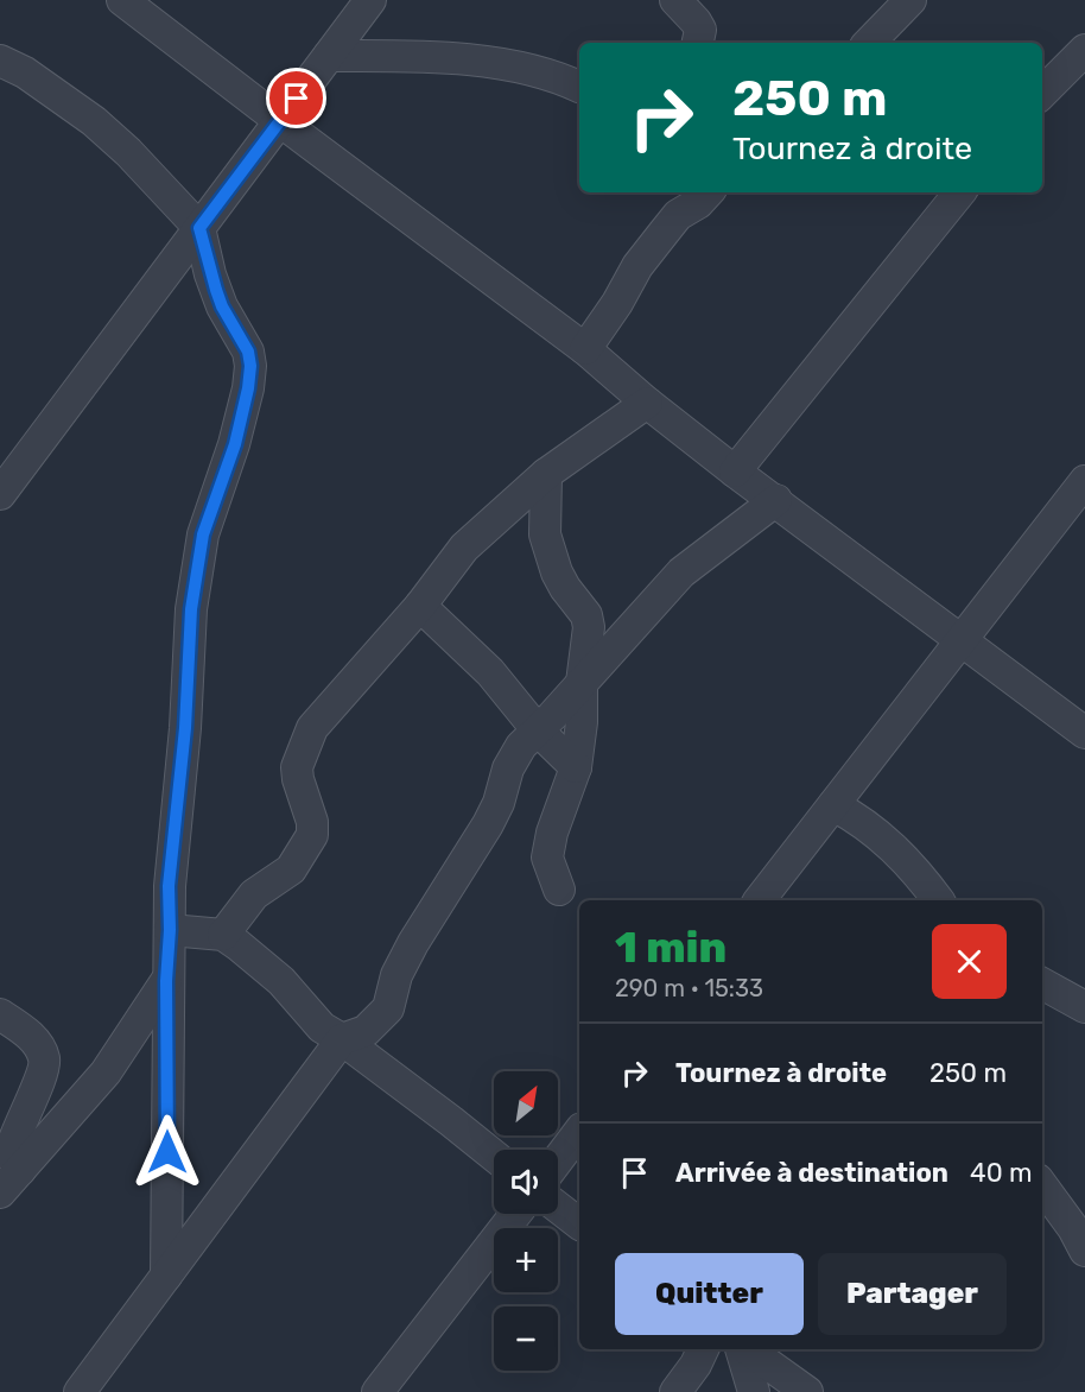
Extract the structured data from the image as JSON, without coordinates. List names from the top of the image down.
{
  "north": "top right",
  "page": {
    "turn": ["250 m", "Tournez à droite"],
    "heading": ["1 min", "290 m · 15:33"],
    "list": [
      {
        "name": "Tournez à droite",
        "value": "250 m"
      },
      {
        "name": "Arrivée à destination",
        "value": "40 m"
      }
    ],
    "map_buttons": ["+", "−"],
    "buttons": ["Quitter", "Partager"]
  }
}
